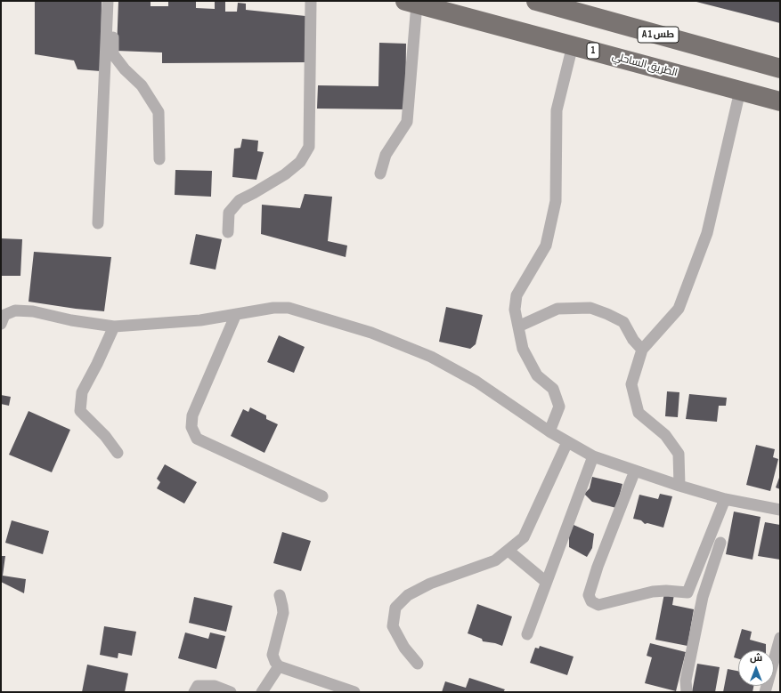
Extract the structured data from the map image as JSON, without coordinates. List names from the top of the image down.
{
  "streets": {
    "highway": ["A 1 طس", "1", "الطريق الساحلي"]
  },
  "north": "top"
}
